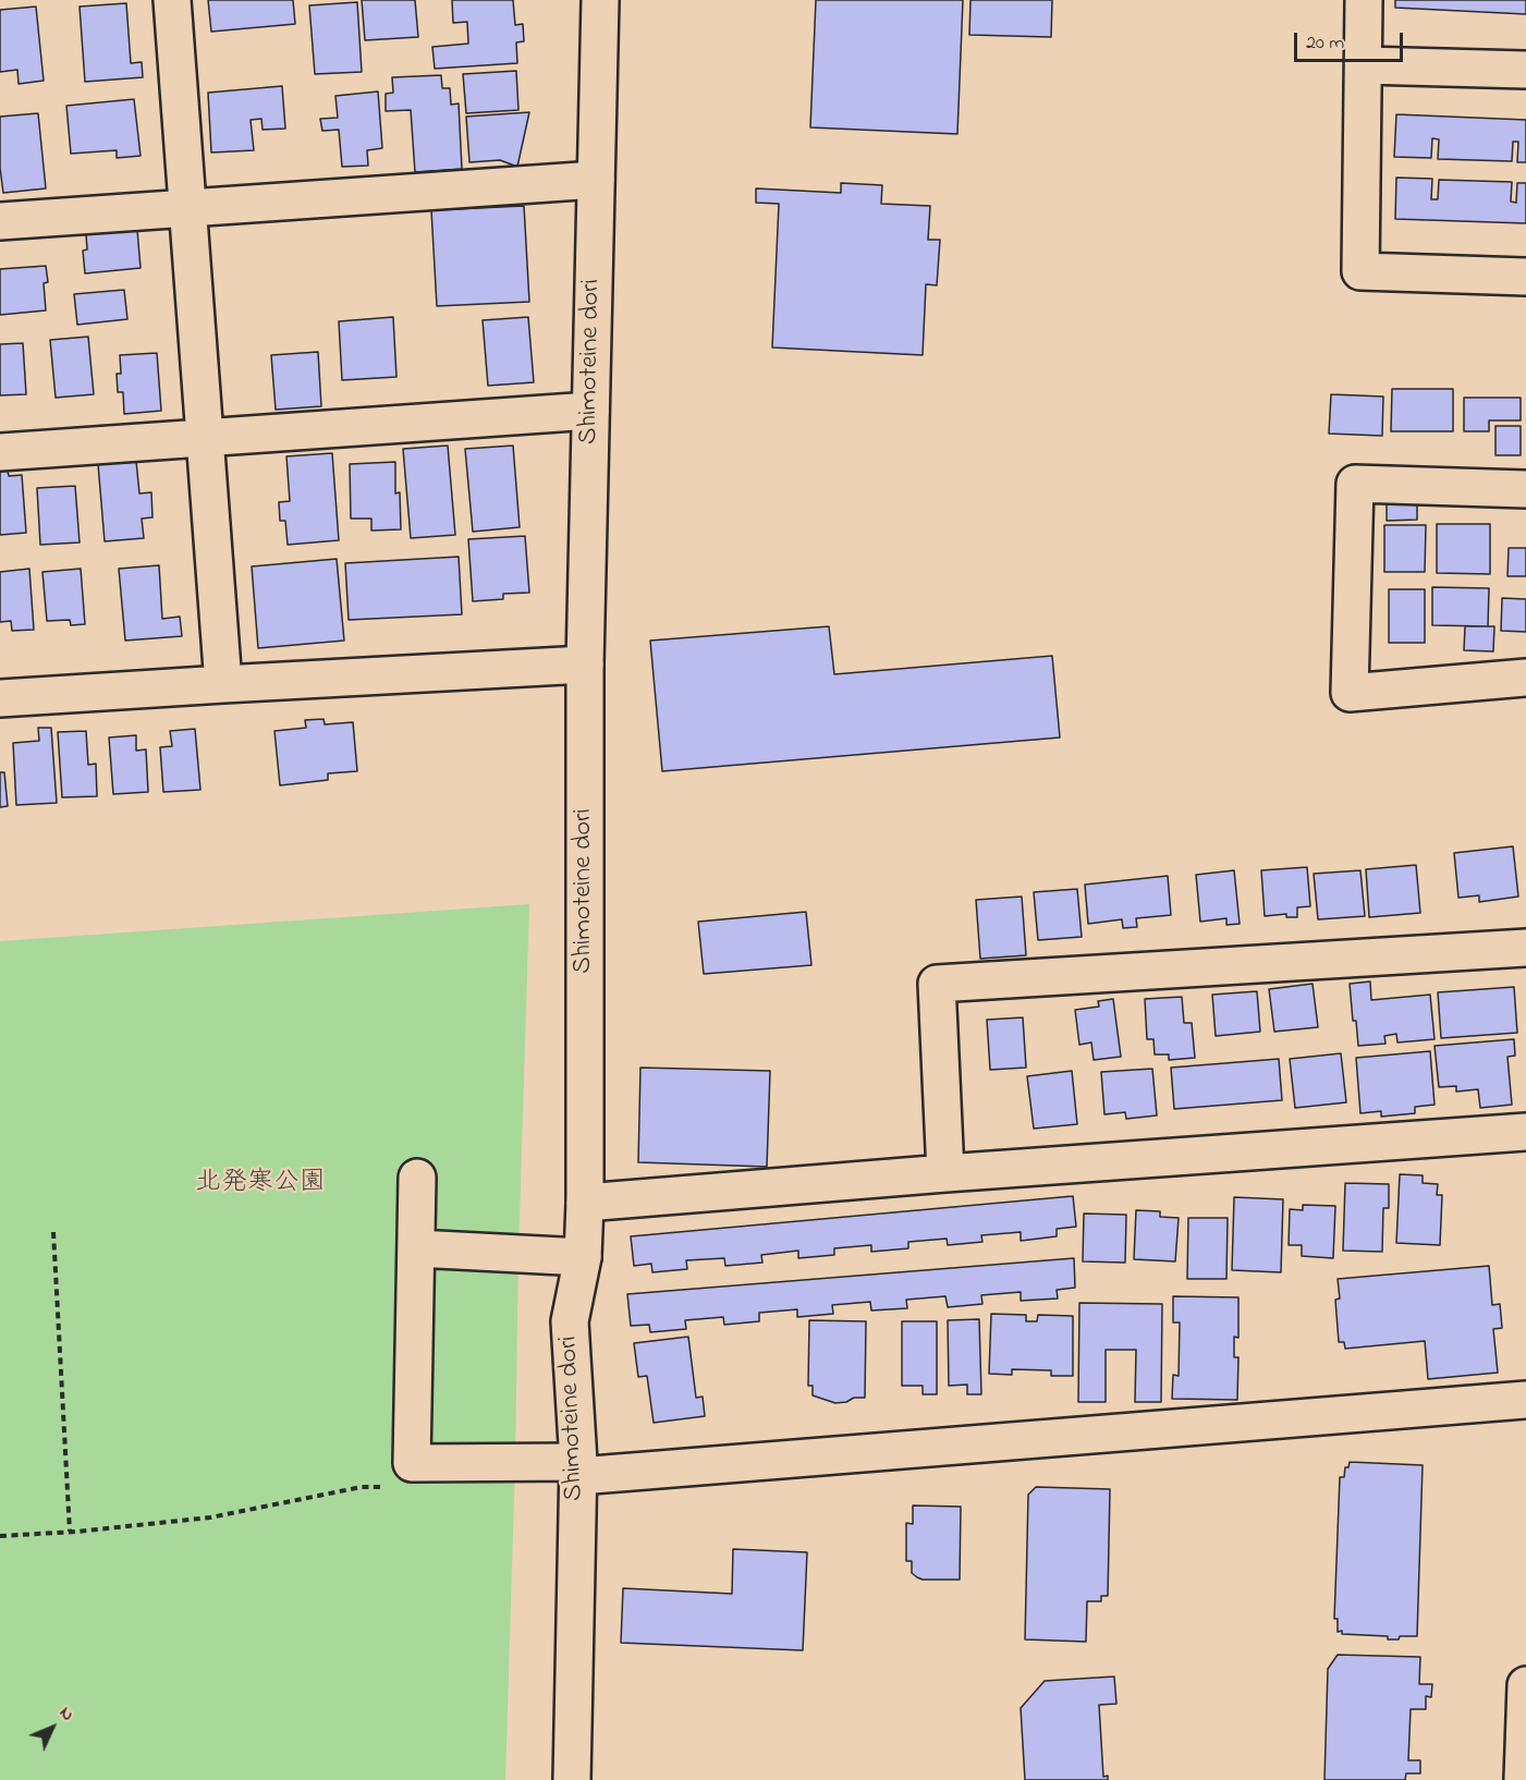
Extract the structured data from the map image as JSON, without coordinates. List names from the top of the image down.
{
  "streets": {
    "street": ["Shimoteine dori"]
  },
  "parks": ["北発寒公園"],
  "scale_bar": "20 m",
  "north": "top right"
}
